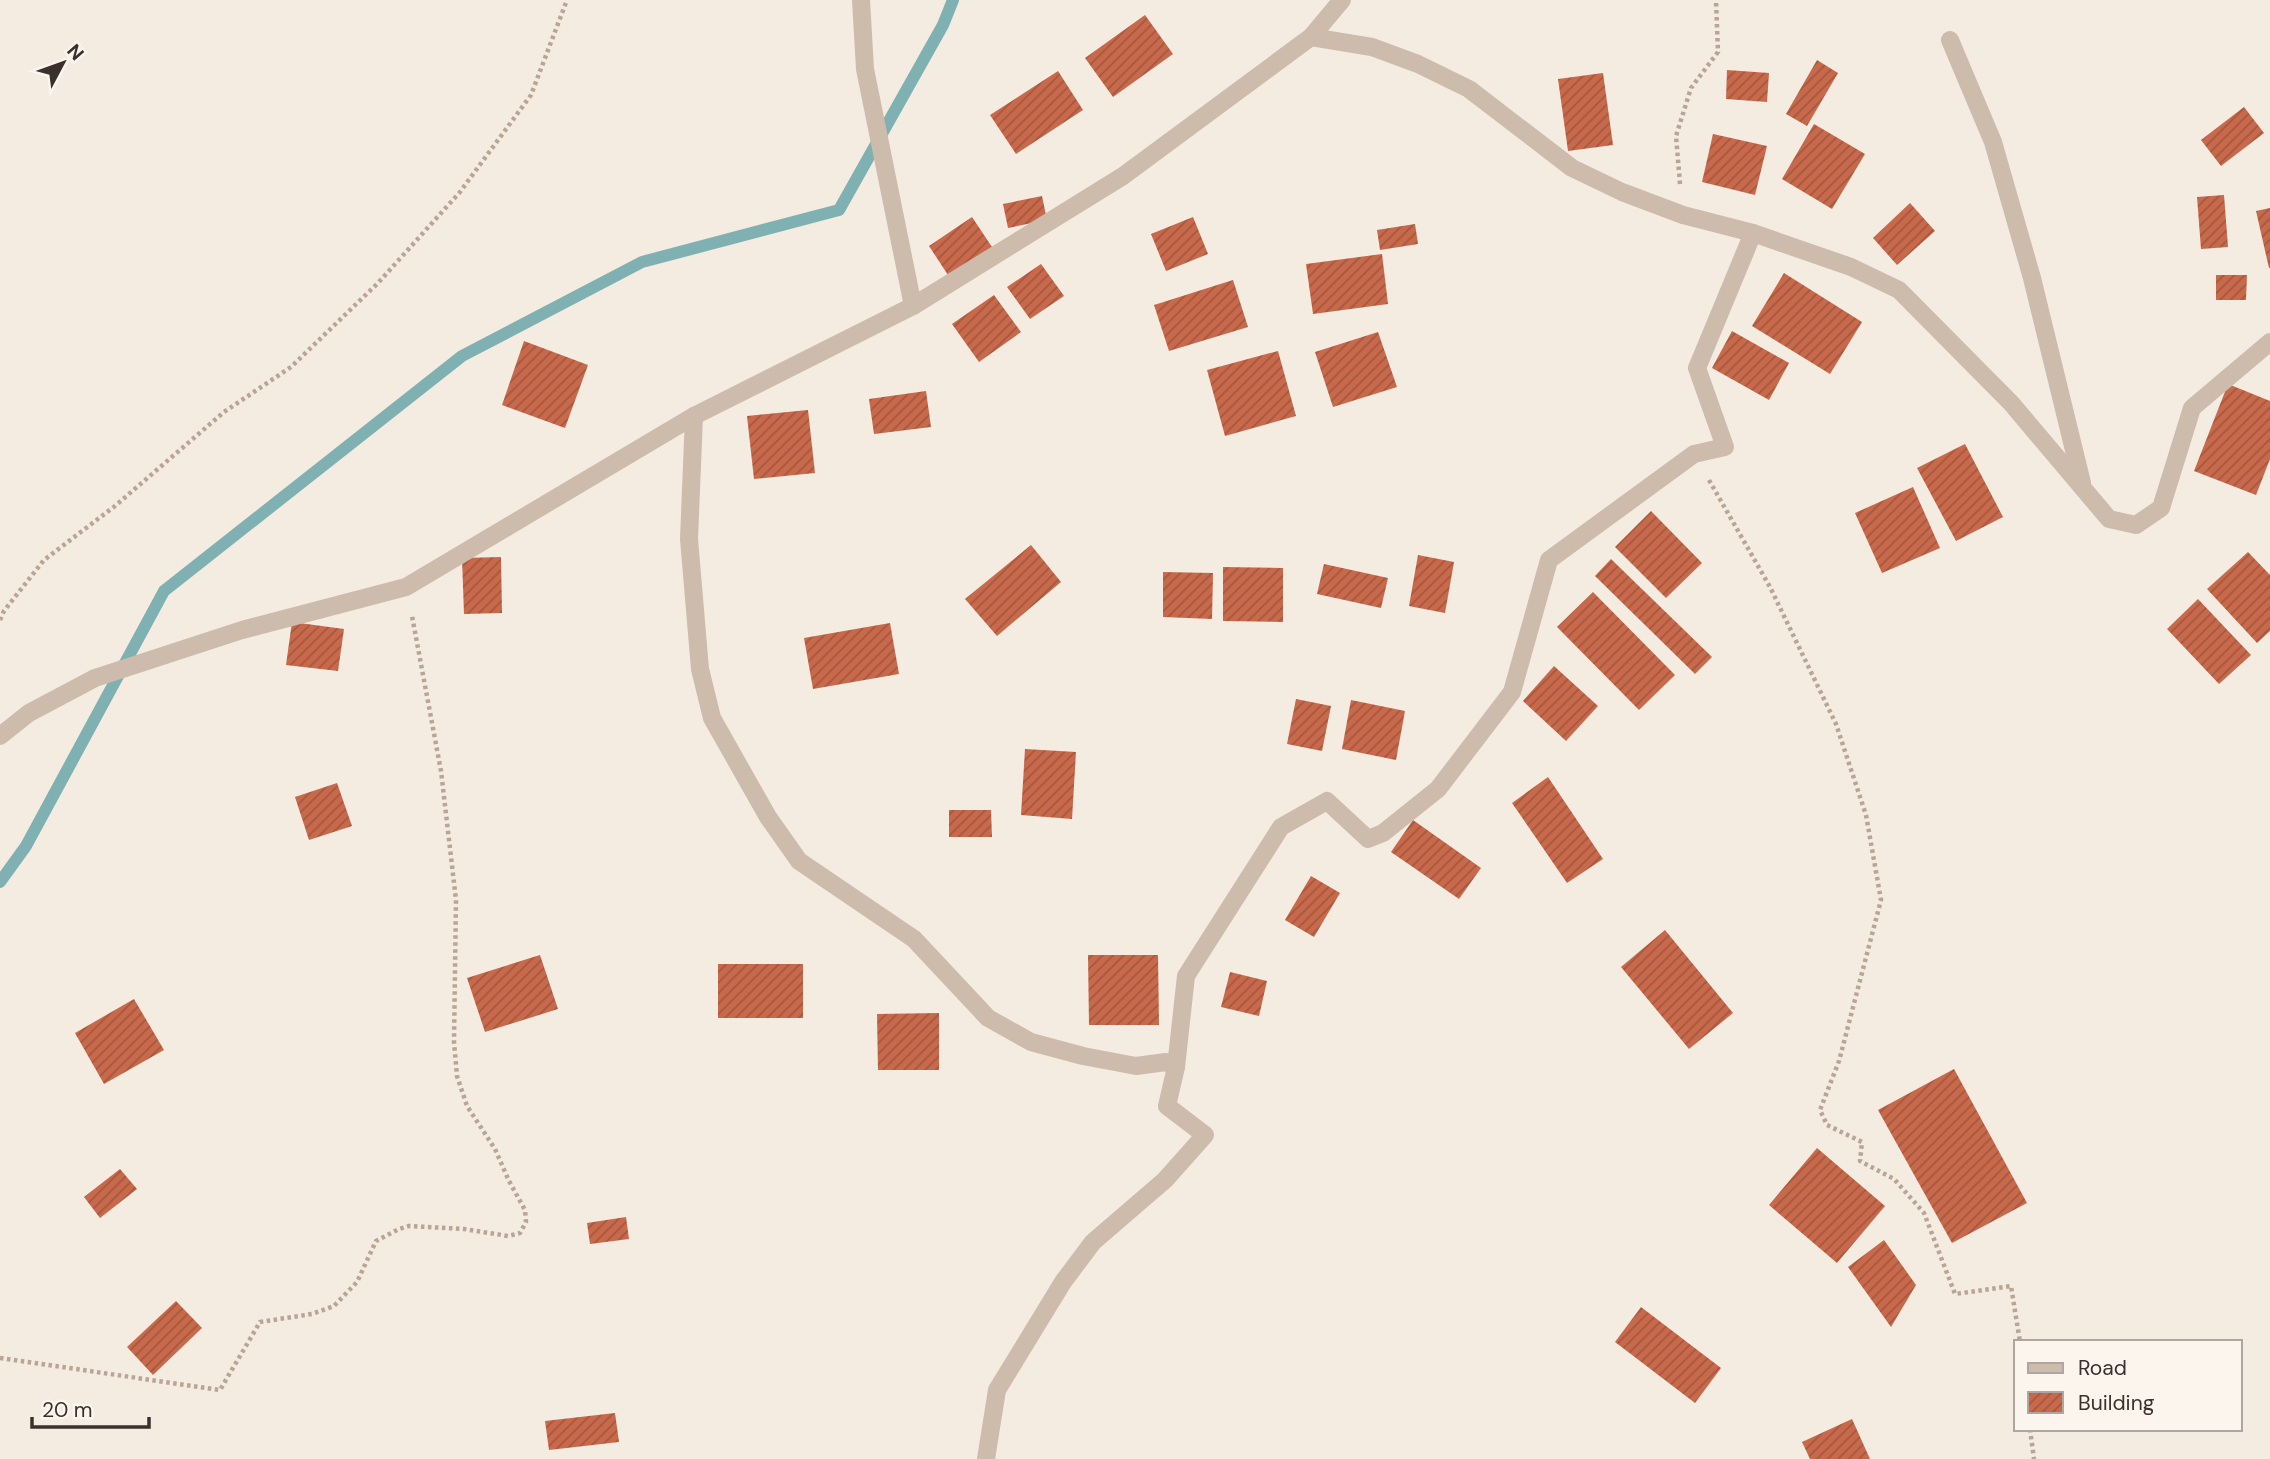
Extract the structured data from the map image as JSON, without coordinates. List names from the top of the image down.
{
  "legend": ["Road", "Building"],
  "scale_bar": "20 m",
  "north": "top right"
}
